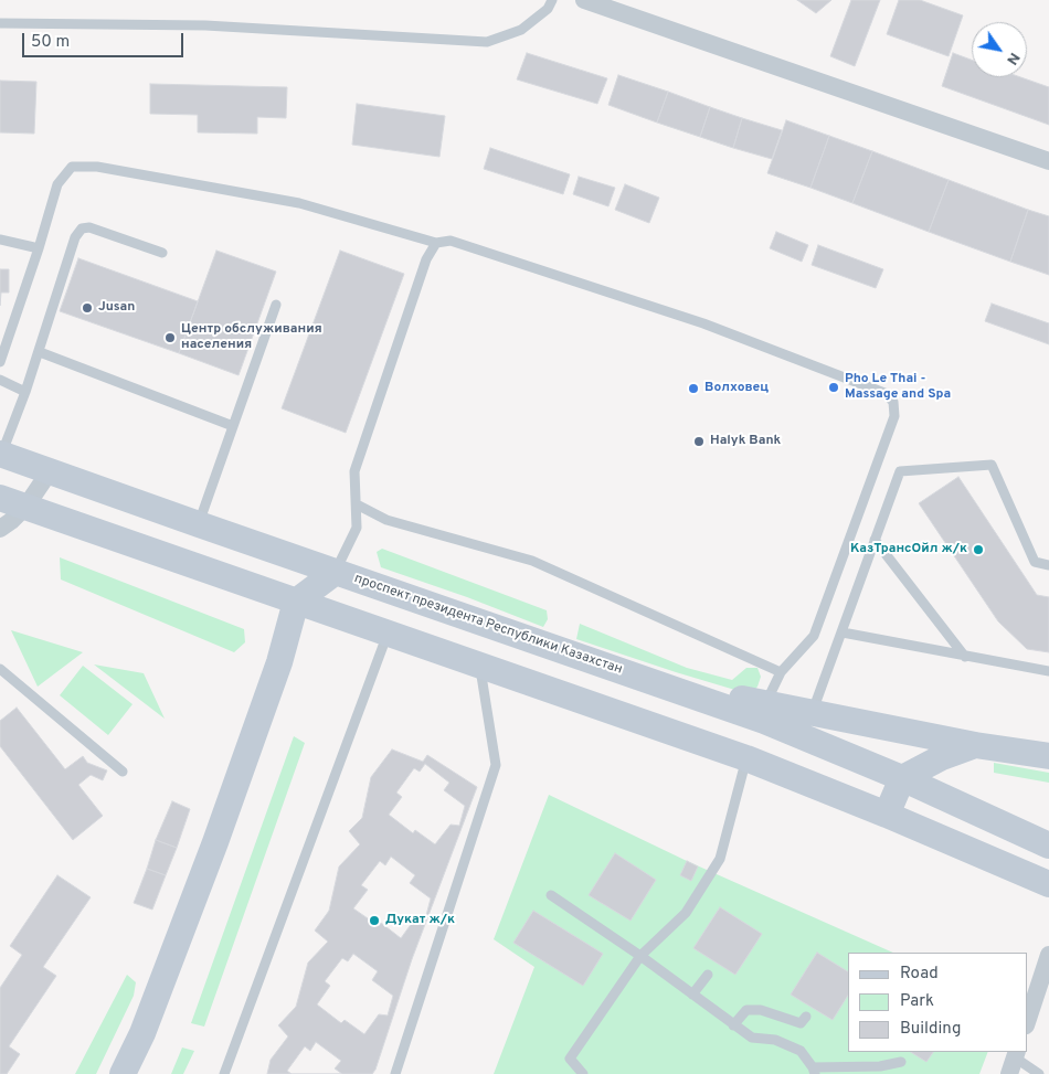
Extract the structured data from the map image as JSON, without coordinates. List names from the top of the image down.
{
  "streets": {
    "main road": ["проспект президента Республики Казахстан"]
  },
  "places": [
    "Jusan",
    "Центр обслуживания населения",
    "Pho Le Thai - Massage and Spa",
    "Волховец",
    "Halyk Bank",
    "КазТрансОйл ж/к",
    "Дукат ж/к"
  ],
  "legend": ["Road", "Park", "Building"],
  "scale_bar": "50 m",
  "north": "bottom right"
}
